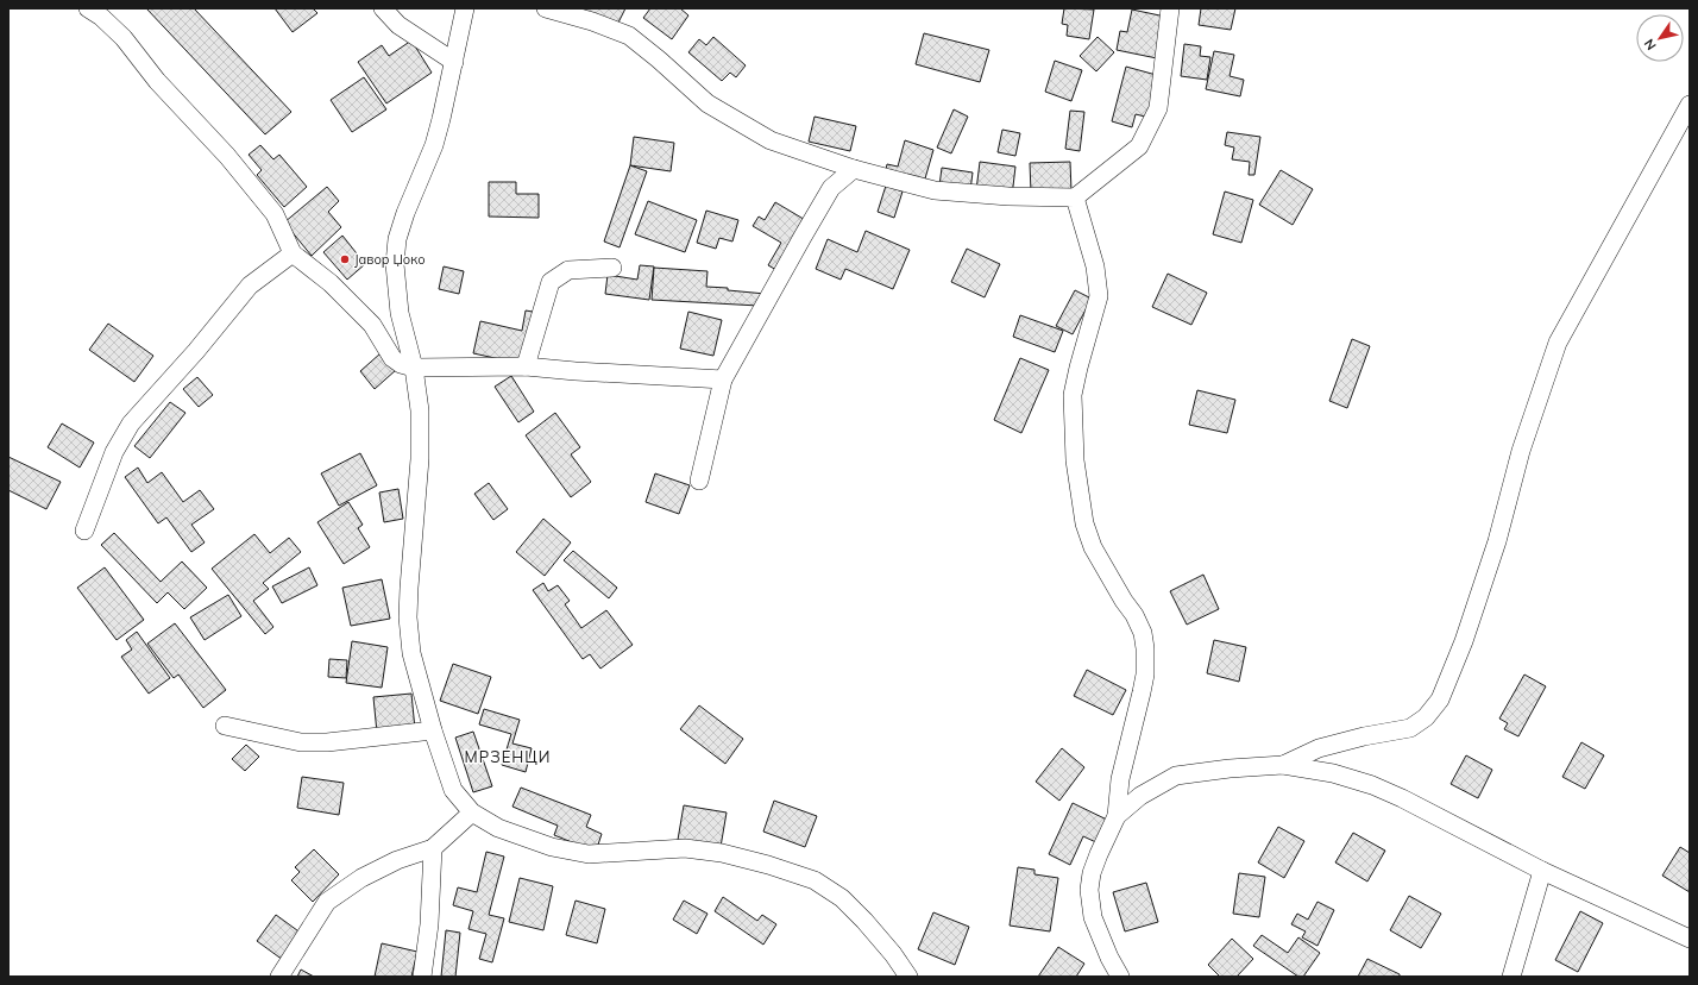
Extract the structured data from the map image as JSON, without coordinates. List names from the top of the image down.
{
  "districts": ["МРЗЕНЦИ"],
  "places": ["Јавор Џоко"],
  "north": "bottom left"
}
